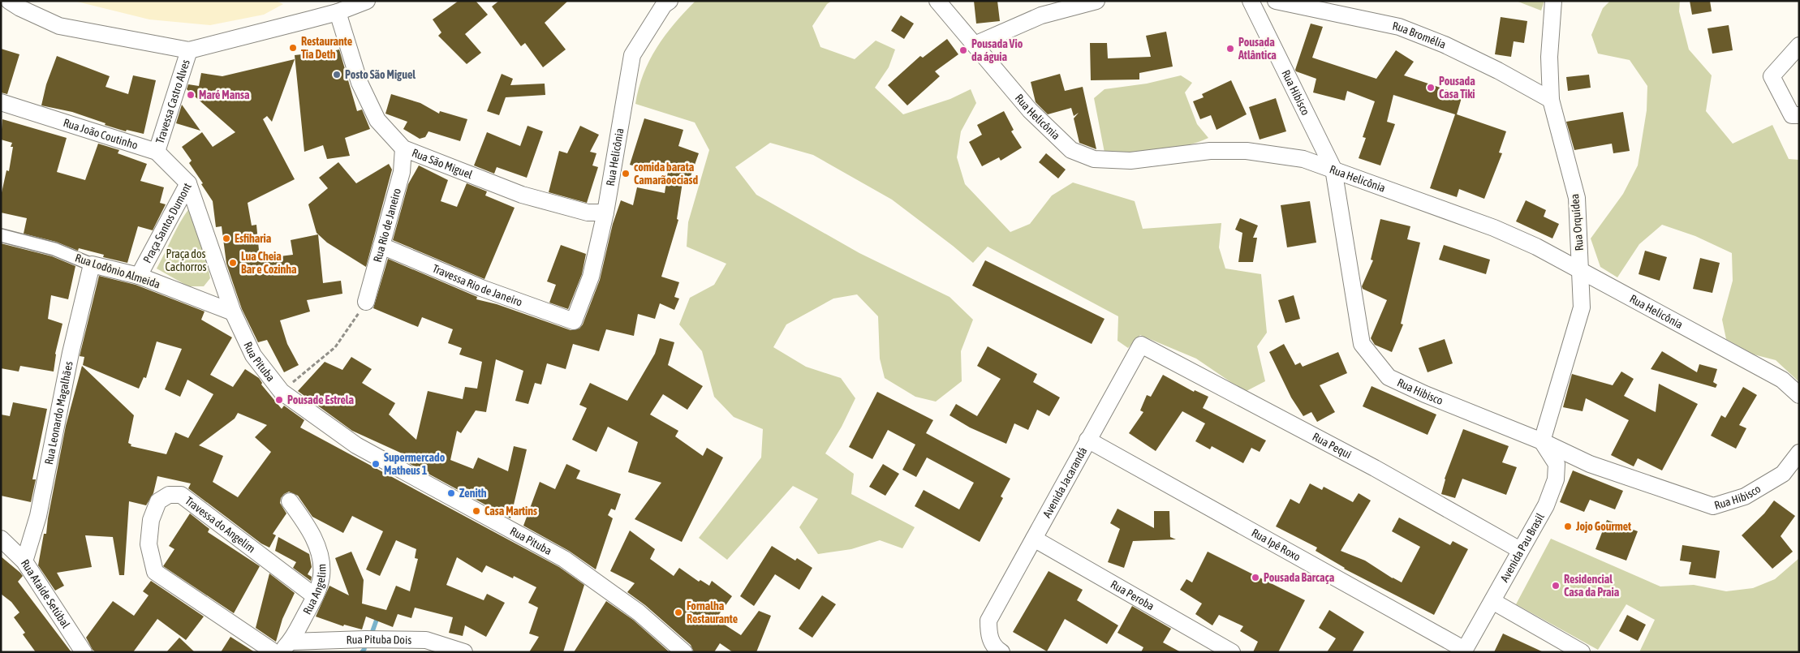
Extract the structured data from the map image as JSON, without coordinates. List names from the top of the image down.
{
  "streets": {
    "street": [
      "Rua Bromélia",
      "Rua Hibisco",
      "Travessa Castro Alves",
      "Rua Helicônia",
      "Rua João Coutinho",
      "Rua São Miguel",
      "Rua Orquídea",
      "Rua Rio de Janeiro",
      "Praça Santos Dumont",
      "Rua Lodônio Almeida",
      "Travessa Rio de Janeiro",
      "Rua Pituba",
      "Rua Leonardo Magalhães",
      "Rua Pequi",
      "Avenida Jacarandá",
      "Travessa do Angelim",
      "Rua Ipê Roxo",
      "Avenida Pau Brasil",
      "Rua Angelim",
      "Rua Ataíde Setúbal",
      "Rua Peroba",
      "Rua Pituba Dois"
    ]
  },
  "crossings": [
    ["Rua Bromélia", "Rua Orquídea"],
    ["Rua Hibisco", "Rua Helicônia"],
    ["Rua Hibisco", "Rua Orquídea"],
    ["Rua Hibisco", "Avenida Pau Brasil"],
    ["Travessa Castro Alves", "Rua João Coutinho"],
    ["Rua Helicônia", "Rua São Miguel"],
    ["Rua Helicônia", "Rua Orquídea"],
    ["Rua Helicônia", "Travessa Rio de Janeiro"],
    ["Rua João Coutinho", "Praça Santos Dumont"],
    ["Rua São Miguel", "Rua Rio de Janeiro"],
    ["Rua Orquídea", "Avenida Pau Brasil"],
    ["Rua Rio de Janeiro", "Travessa Rio de Janeiro"],
    ["Praça Santos Dumont", "Rua Lodônio Almeida"],
    ["Praça Santos Dumont", "Rua Pituba"],
    ["Rua Lodônio Almeida", "Rua Pituba"],
    ["Rua Lodônio Almeida", "Rua Leonardo Magalhães"],
    ["Rua Leonardo Magalhães", "Rua Ataíde Setúbal"],
    ["Rua Pequi", "Avenida Jacarandá"],
    ["Rua Pequi", "Avenida Pau Brasil"],
    ["Avenida Jacarandá", "Rua Ipê Roxo"],
    ["Avenida Jacarandá", "Rua Peroba"],
    ["Travessa do Angelim", "Rua Angelim"],
    ["Rua Ipê Roxo", "Avenida Pau Brasil"],
    ["Rua Angelim", "Rua Pituba Dois"]
  ],
  "parks": ["Praça dos Cachorros"],
  "places": [
    "Restaurante Tia Deth",
    "Pousada Atlântica",
    "Pousada Vio da águia",
    "Posto São Miguel",
    "Pousada Casa Tiki",
    "Maré Mansa",
    "comida barata Camarãoeciasd",
    "Esfiharia",
    "Lua Cheia Bar e Cozinha",
    "Pousade Estrela",
    "Supermercado Matheus 1",
    "Zenith",
    "Casa Martins",
    "Jojo Gourmet",
    "Pousada Barcaça",
    "Residencial Casa da Praia",
    "Fornalha Restaurante"
  ]
}
